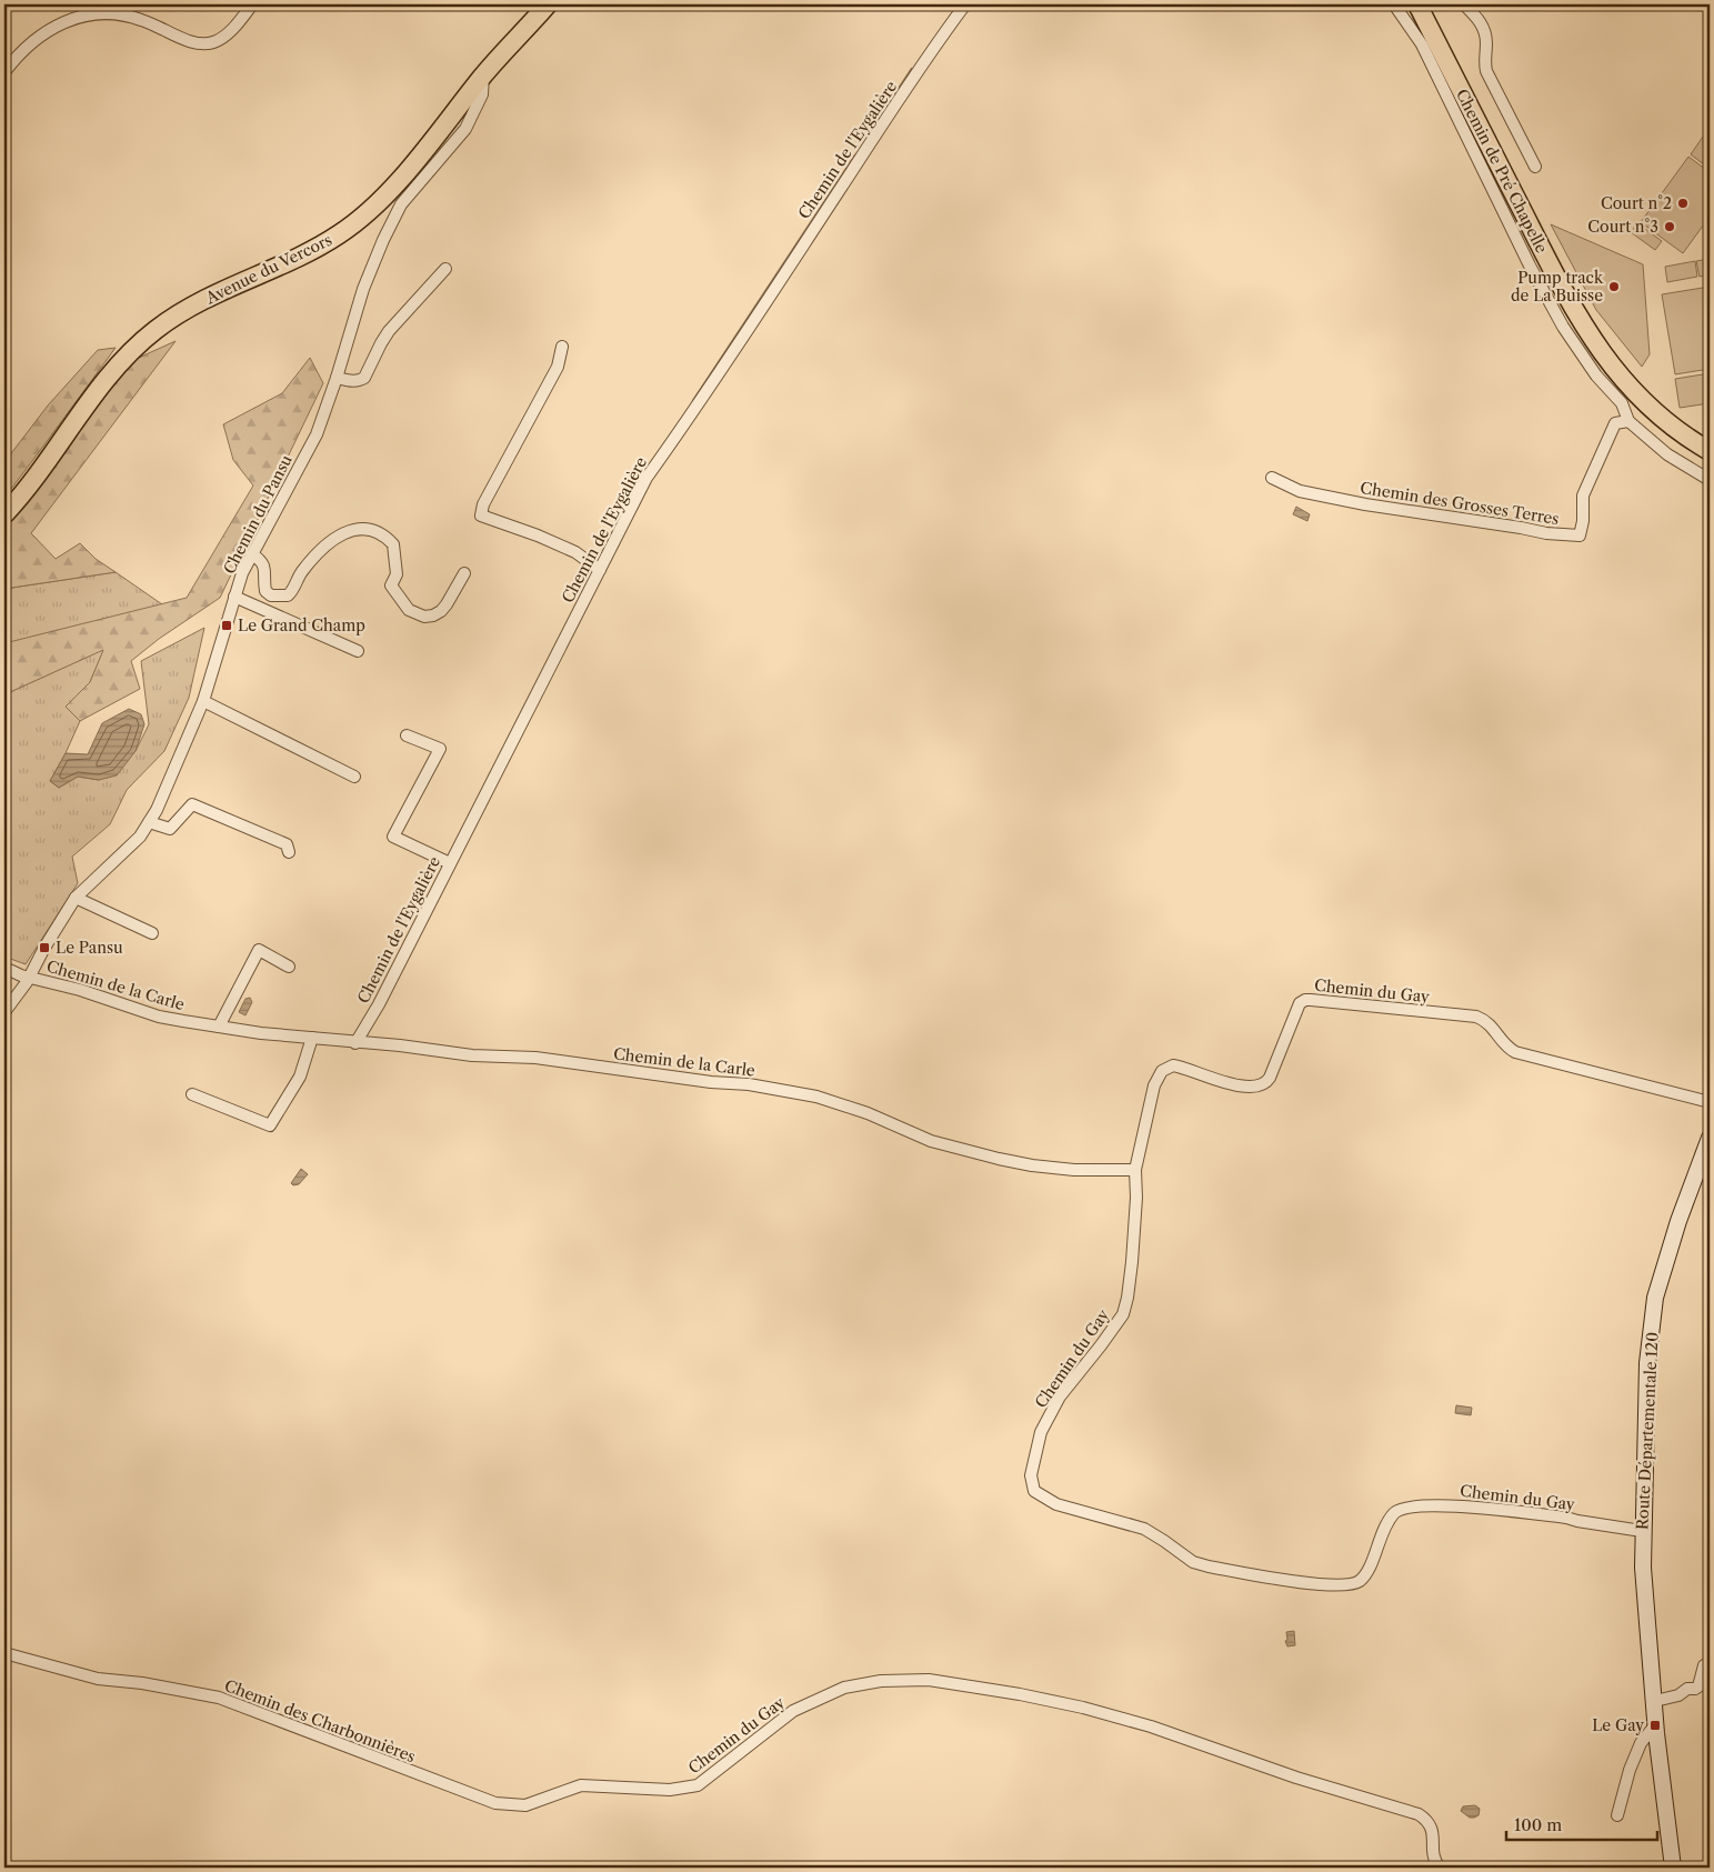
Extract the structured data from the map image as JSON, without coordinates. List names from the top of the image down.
{
  "streets": {
    "main road": ["Chemin de Pré Chapelle", "Avenue du Vercors"],
    "street": [
      "Chemin de l'Eygalière",
      "Chemin des Grosses Terres",
      "Chemin du Pansu",
      "Chemin de la Carle",
      "Chemin du Gay",
      "Route Départementale 120",
      "Chemin des Charbonnières"
    ]
  },
  "crossings": [
    ["Chemin de l'Eygalière", "Chemin de la Carle"],
    ["Avenue du Vercors", "Chemin du Pansu"],
    ["Chemin du Pansu", "Chemin de la Carle"],
    ["Chemin de la Carle", "Chemin du Gay"],
    ["Chemin du Gay", "Route Départementale 120"],
    ["Chemin du Gay", "Chemin des Charbonnières"]
  ],
  "places": {
    "other": ["Court n°2", "Court n°3", "Pump track de La Buisse"],
    "transit": ["Le Grand Champ", "Le Pansu", "Le Gay"]
  },
  "scale_bar": "100 m"
}
